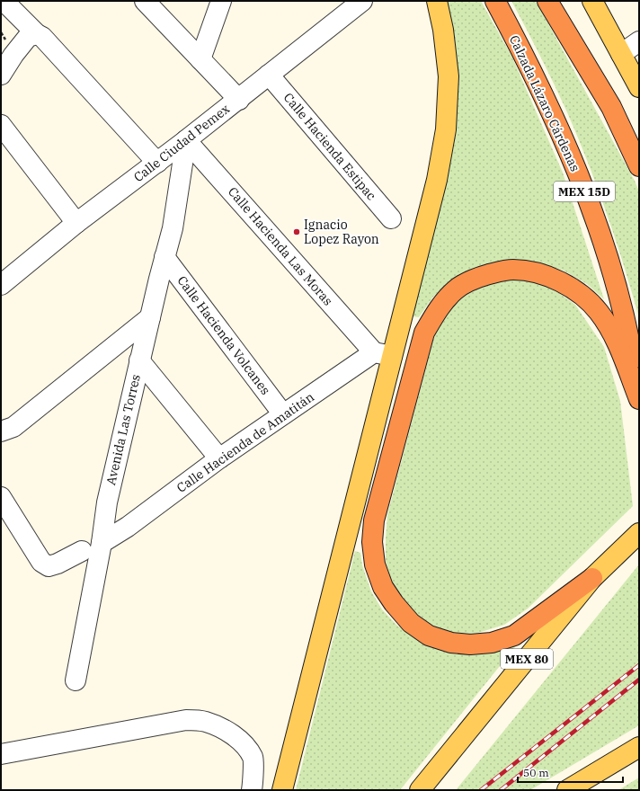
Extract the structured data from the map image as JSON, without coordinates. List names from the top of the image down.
{
  "streets": {
    "highway": ["Calzada Lázaro Cárdenas", "MEX 15D"],
    "main road": ["MEX 80"],
    "street": [
      "Calle Ciudad Pemex",
      "Calle Hacienda Estipac",
      "Calle Hacienda Las Moras",
      "Calle Hacienda Volcanes",
      "Avenida Las Torres",
      "Calle Hacienda de Amatitán"
    ]
  },
  "crossings": [
    ["Calle Ciudad Pemex", "Calle Hacienda Estipac"],
    ["Calle Ciudad Pemex", "Calle Hacienda Las Moras"],
    ["Calle Ciudad Pemex", "Avenida Las Torres"],
    ["Calle Hacienda Las Moras", "Avenida Las Torres"],
    ["Calle Hacienda Las Moras", "Calle Hacienda de Amatitán"],
    ["Calle Hacienda Volcanes", "Avenida Las Torres"],
    ["Calle Hacienda Volcanes", "Calle Hacienda de Amatitán"],
    ["Avenida Las Torres", "Calle Hacienda de Amatitán"]
  ],
  "places": ["Ignacio Lopez Rayon"],
  "scale_bar": "50 m"
}
